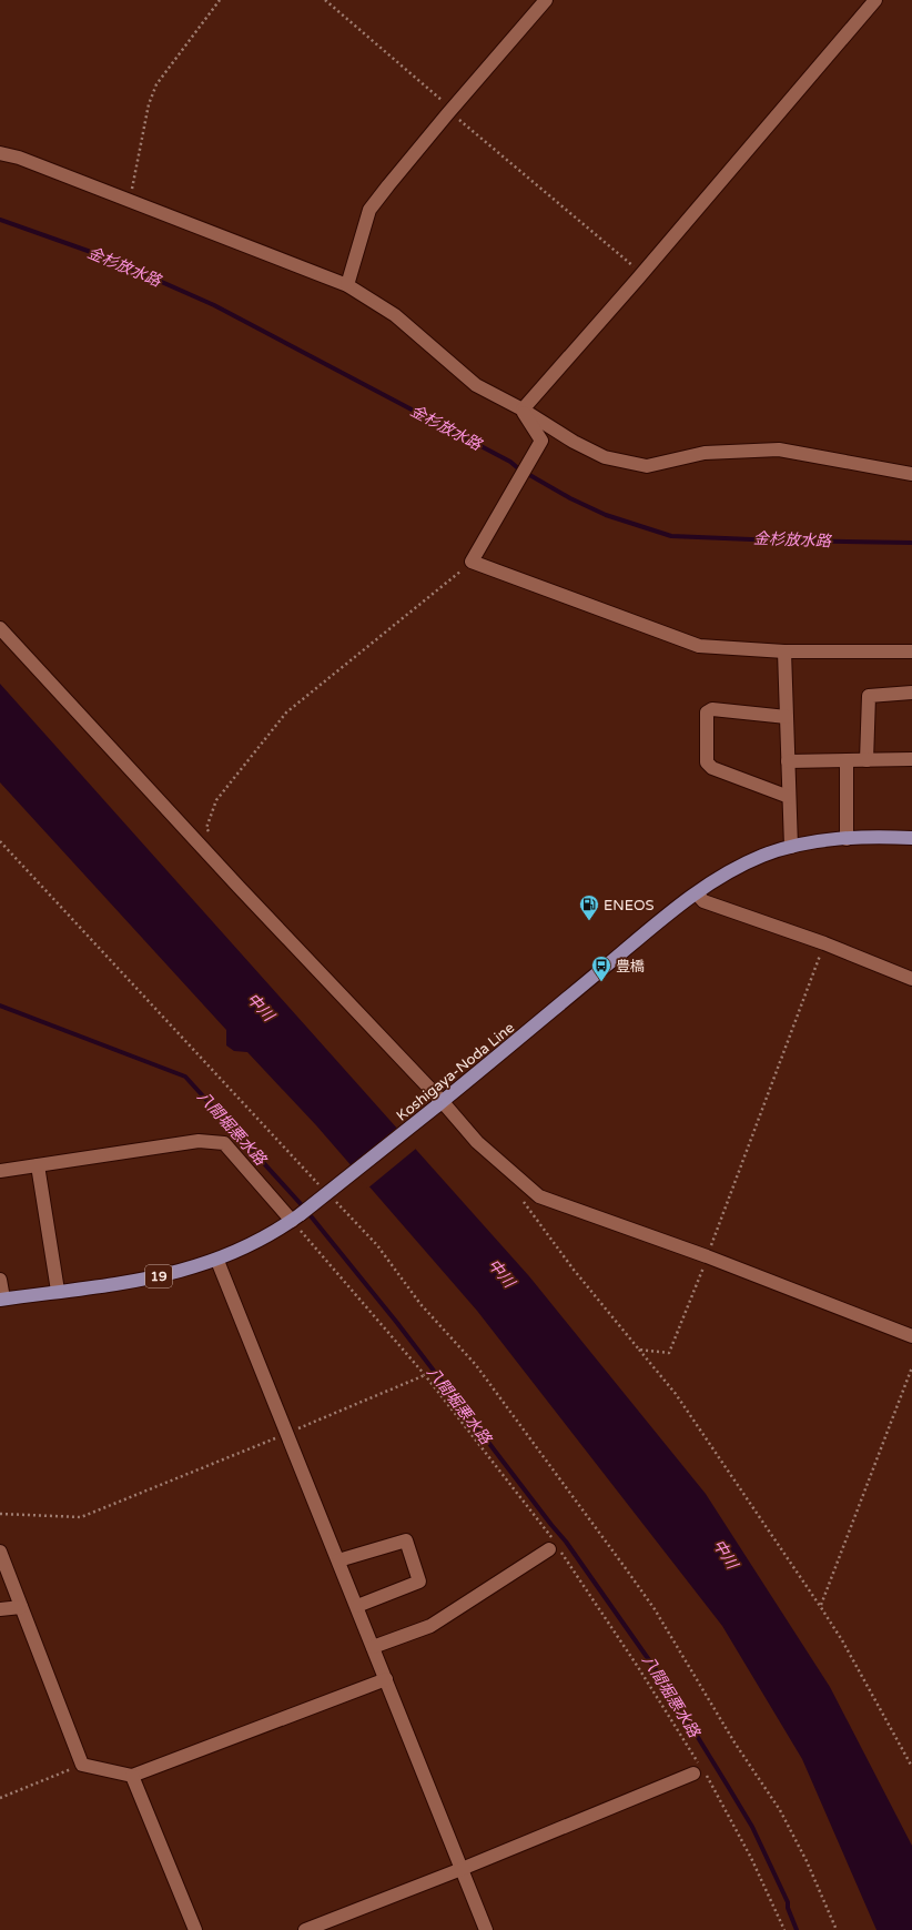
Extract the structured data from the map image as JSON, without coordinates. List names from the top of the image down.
{
  "streets": {
    "main road": ["Koshigaya-Noda Line", "19"]
  },
  "water": ["金杉放水路", "中川", "八間堀悪水路"],
  "places": {
    "fuel station": ["ENEOS"],
    "bus stop": ["豊橋"]
  }
}
